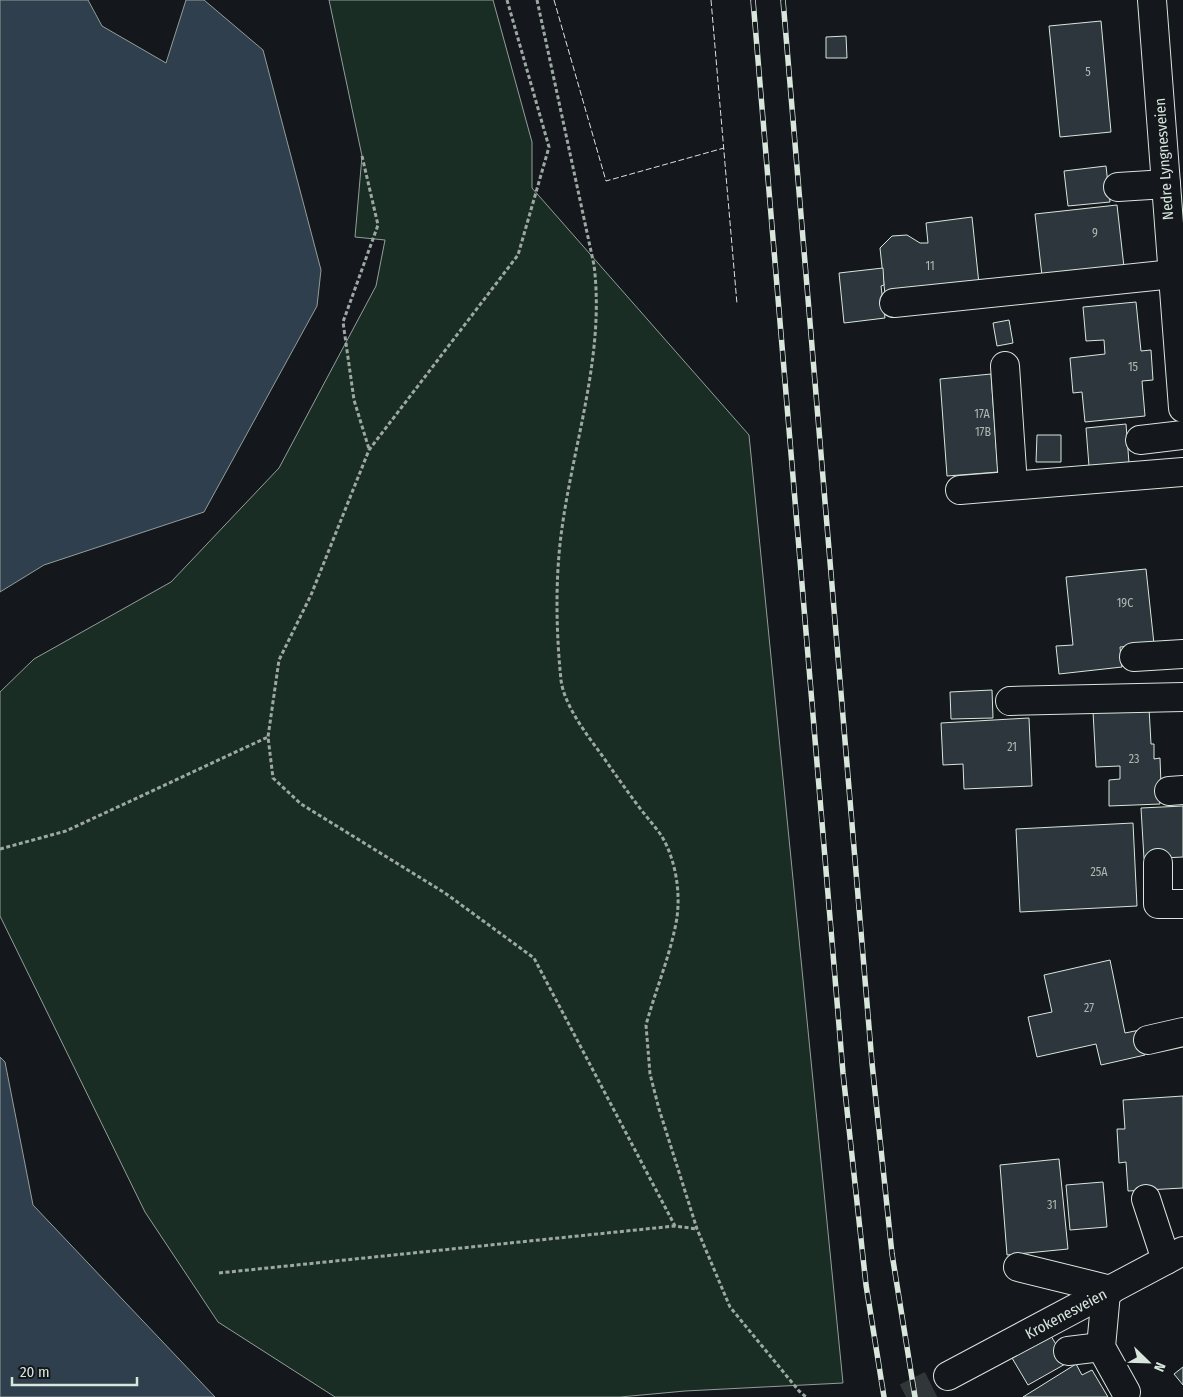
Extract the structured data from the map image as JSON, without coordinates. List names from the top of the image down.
{
  "streets": {
    "street": ["Nedre Lyngnesveien", "Krokenesveien"]
  },
  "house_numbers": [
    "5",
    "9",
    "11",
    "15",
    "17A",
    "17B",
    "19C",
    "21",
    "23",
    "25A",
    "27",
    "31"
  ],
  "scale_bar": "20 m",
  "north": "bottom right"
}
